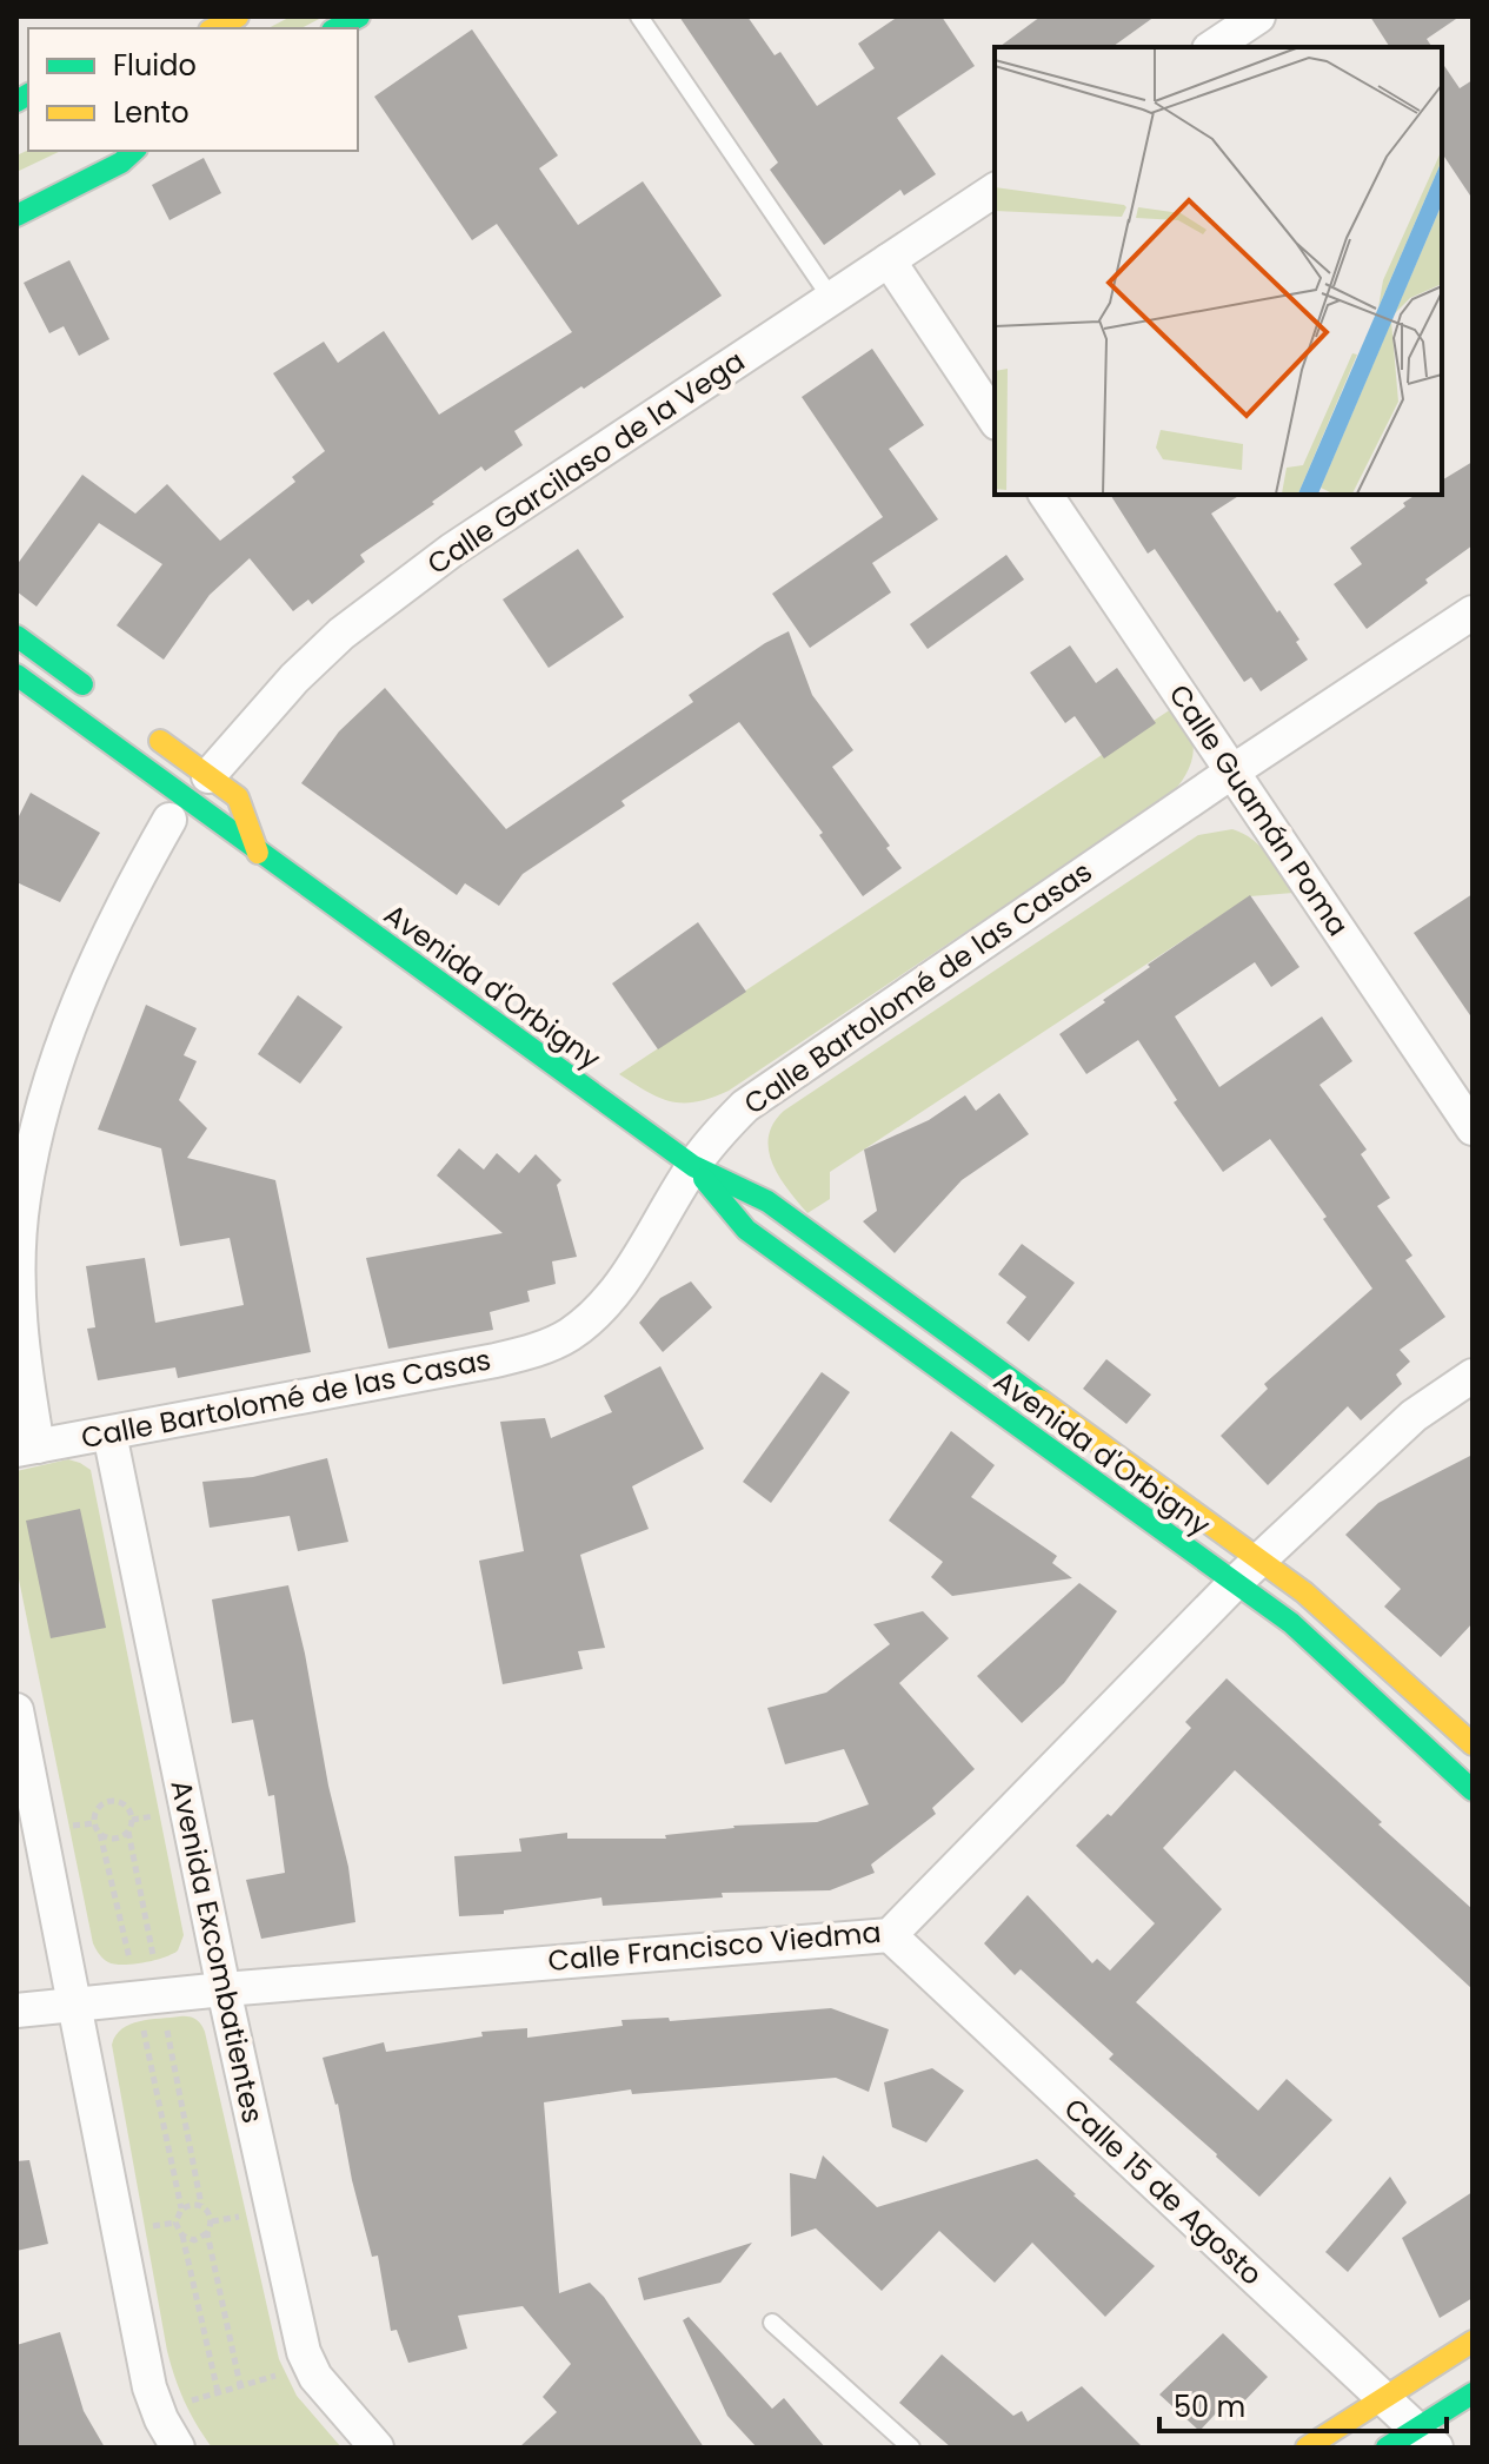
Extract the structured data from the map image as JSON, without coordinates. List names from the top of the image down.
{
  "streets": {
    "main road": ["Avenida d'Orbigny"],
    "street": [
      "Calle Garcilaso de la Vega",
      "Calle Guamán Poma",
      "Calle Bartolomé de las Casas",
      "Calle Francisco Viedma",
      "Avenida Excombatientes",
      "Calle 15 de Agosto"
    ]
  },
  "crossings": [
    ["Calle Guamán Poma", "Calle Bartolomé de las Casas"],
    ["Avenida d'Orbigny", "Calle Bartolomé de las Casas"],
    ["Avenida d'Orbigny", "Calle Francisco Viedma"],
    ["Calle Bartolomé de las Casas", "Avenida Excombatientes"],
    ["Calle Francisco Viedma", "Avenida Excombatientes"],
    ["Calle Francisco Viedma", "Calle 15 de Agosto"]
  ],
  "legend": ["Fluido", "Lento"],
  "scale_bar": "50 m"
}
